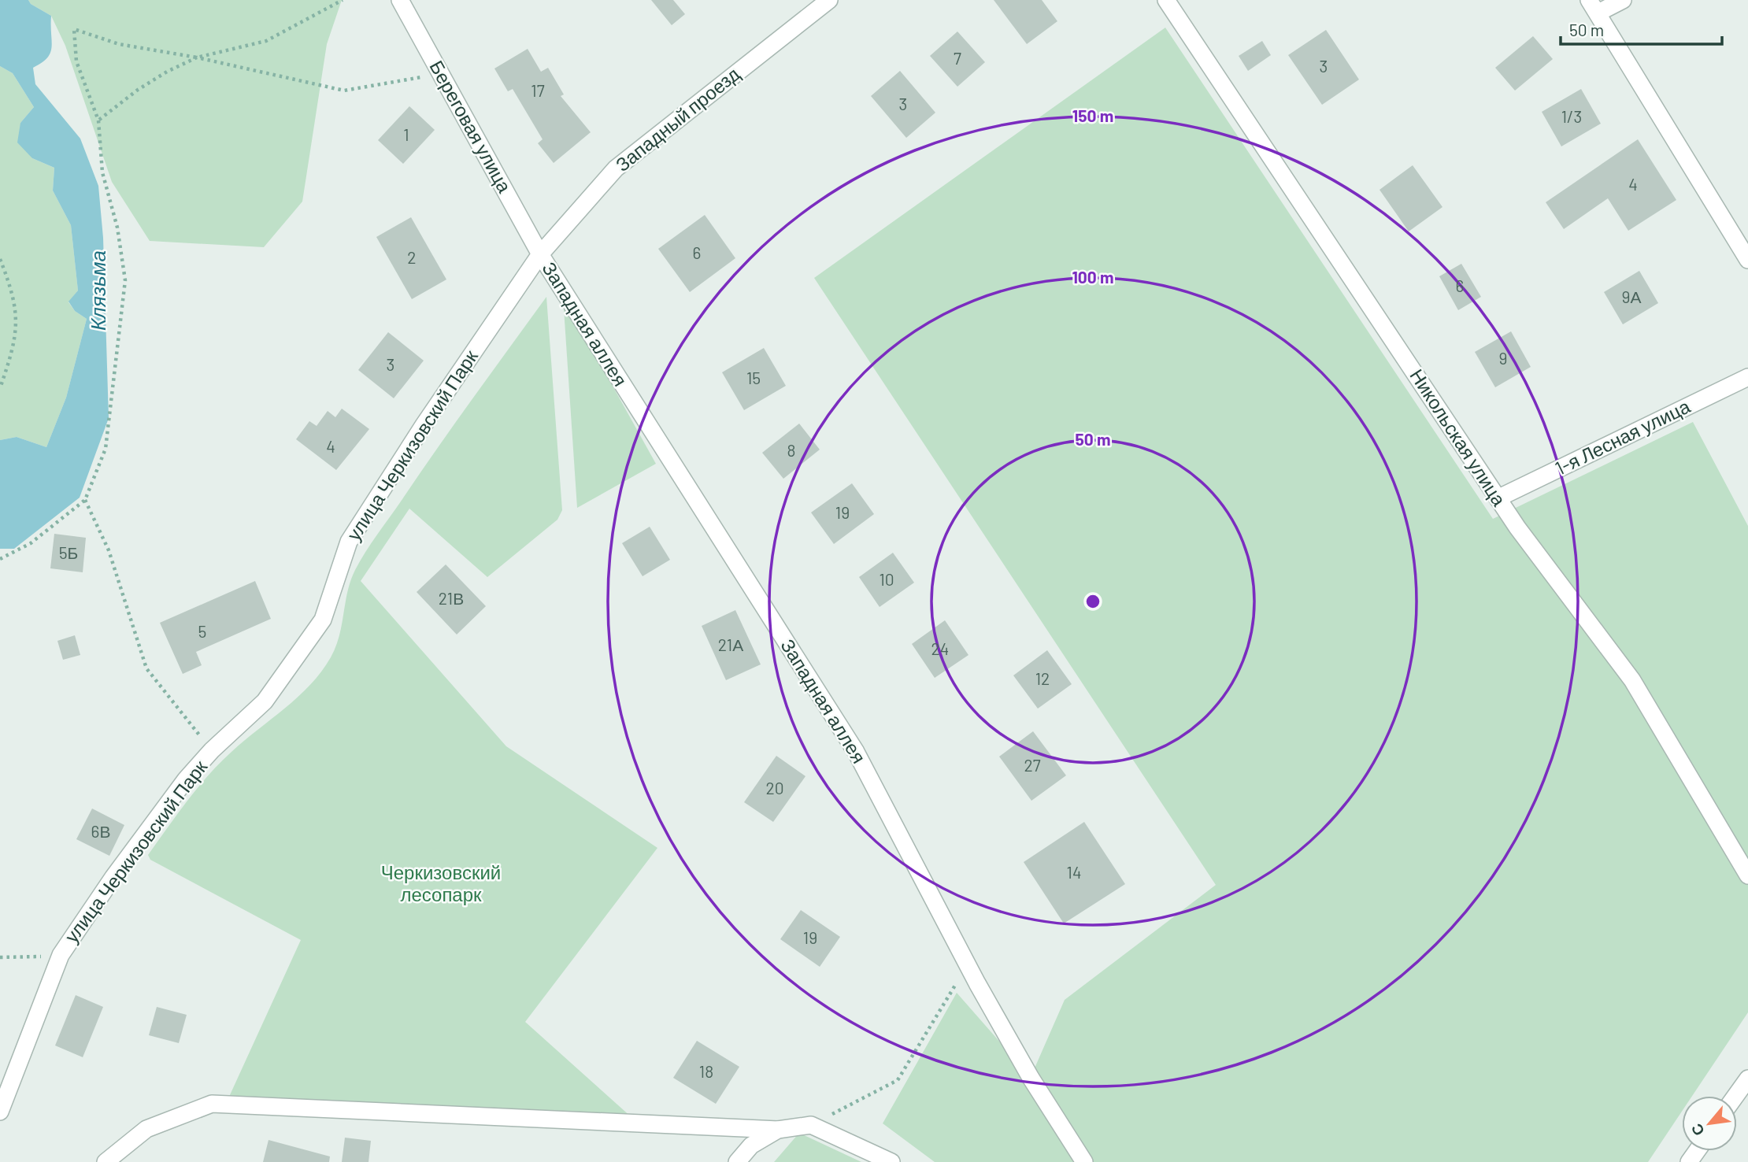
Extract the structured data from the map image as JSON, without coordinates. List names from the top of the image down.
{
  "streets": {
    "street": [
      "Западный проезд",
      "Береговая улица",
      "Западная аллея",
      "Никольская улица",
      "1-я Лесная улица",
      "улица Черкизовский Парк"
    ]
  },
  "crossings": [
    ["Западный проезд", "Береговая улица"],
    ["Западный проезд", "Западная аллея"],
    ["Западный проезд", "улица Черкизовский Парк"],
    ["Береговая улица", "Западная аллея"],
    ["Береговая улица", "улица Черкизовский Парк"],
    ["Западная аллея", "улица Черкизовский Парк"],
    ["Никольская улица", "1-я Лесная улица"]
  ],
  "water": ["Клязьма"],
  "parks": ["Черкизовский лесопарк"],
  "house_numbers": [
    "7",
    "3",
    "17",
    "3",
    "1/3",
    "1",
    "4",
    "6",
    "2",
    "6",
    "9А",
    "9",
    "3",
    "15",
    "4",
    "8",
    "19",
    "5Б",
    "10",
    "21В",
    "5",
    "21А",
    "24",
    "12",
    "27",
    "20",
    "6В",
    "14",
    "19",
    "18"
  ],
  "scale_bar": "50 m",
  "north": "bottom left",
  "rings": ["150 m", "100 m", "50 m"]
}
